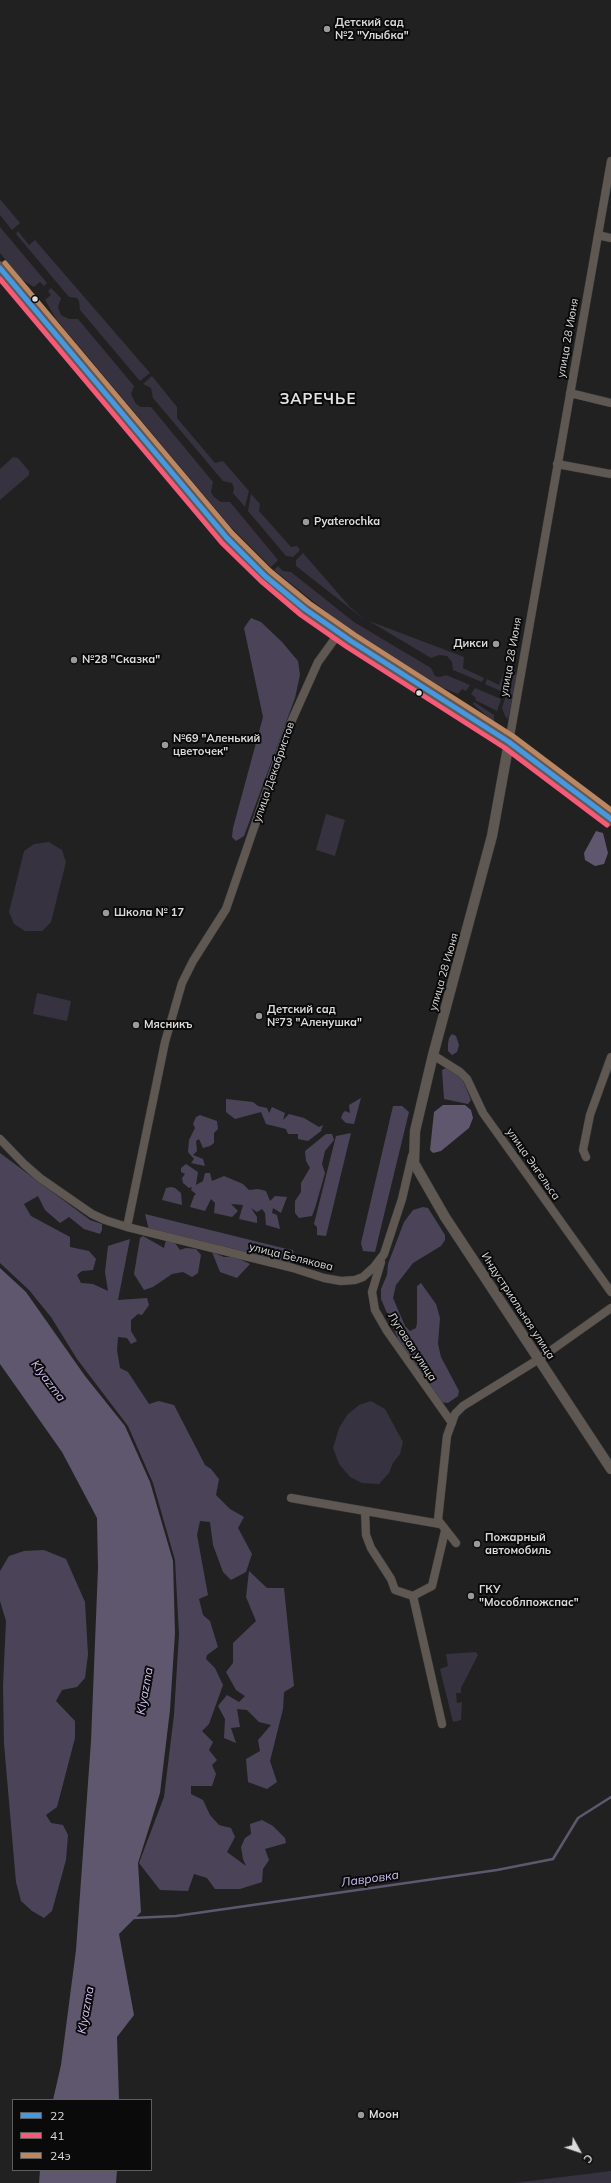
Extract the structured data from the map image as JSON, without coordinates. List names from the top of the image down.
{
  "streets": {
    "street": [
      "улица 28 Июня",
      "улица Декабристов",
      "улица Энгельса",
      "улица Белякова",
      "Индустриальная улица",
      "Луговая улица"
    ]
  },
  "crossings": [
    ["улица 28 Июня", "улица Энгельса"],
    ["улица 28 Июня", "улица Белякова"],
    ["улица 28 Июня", "Индустриальная улица"],
    ["улица Декабристов", "улица Белякова"],
    ["улица Белякова", "Индустриальная улица"],
    ["улица Белякова", "Луговая улица"]
  ],
  "districts": ["ЗАРЕЧЬЕ"],
  "water": ["Klyazma", "Лавровка"],
  "places": [
    "Детский сад №2 \"Улыбка\"",
    "Pyaterochka",
    "Дикси",
    "№28 \"Сказка\"",
    "№69 \"Аленький цветочек\"",
    "Школа № 17",
    "Детский сад №73 \"Аленушка\"",
    "Мясникъ",
    "Пожарный автомобиль",
    "ГКУ \"Мособлпожспас\"",
    "Моон"
  ],
  "lines": ["transit line 24э", "transit line 22", "transit line 41"],
  "legend": ["22", "41", "24э"],
  "north": "bottom right"
}
